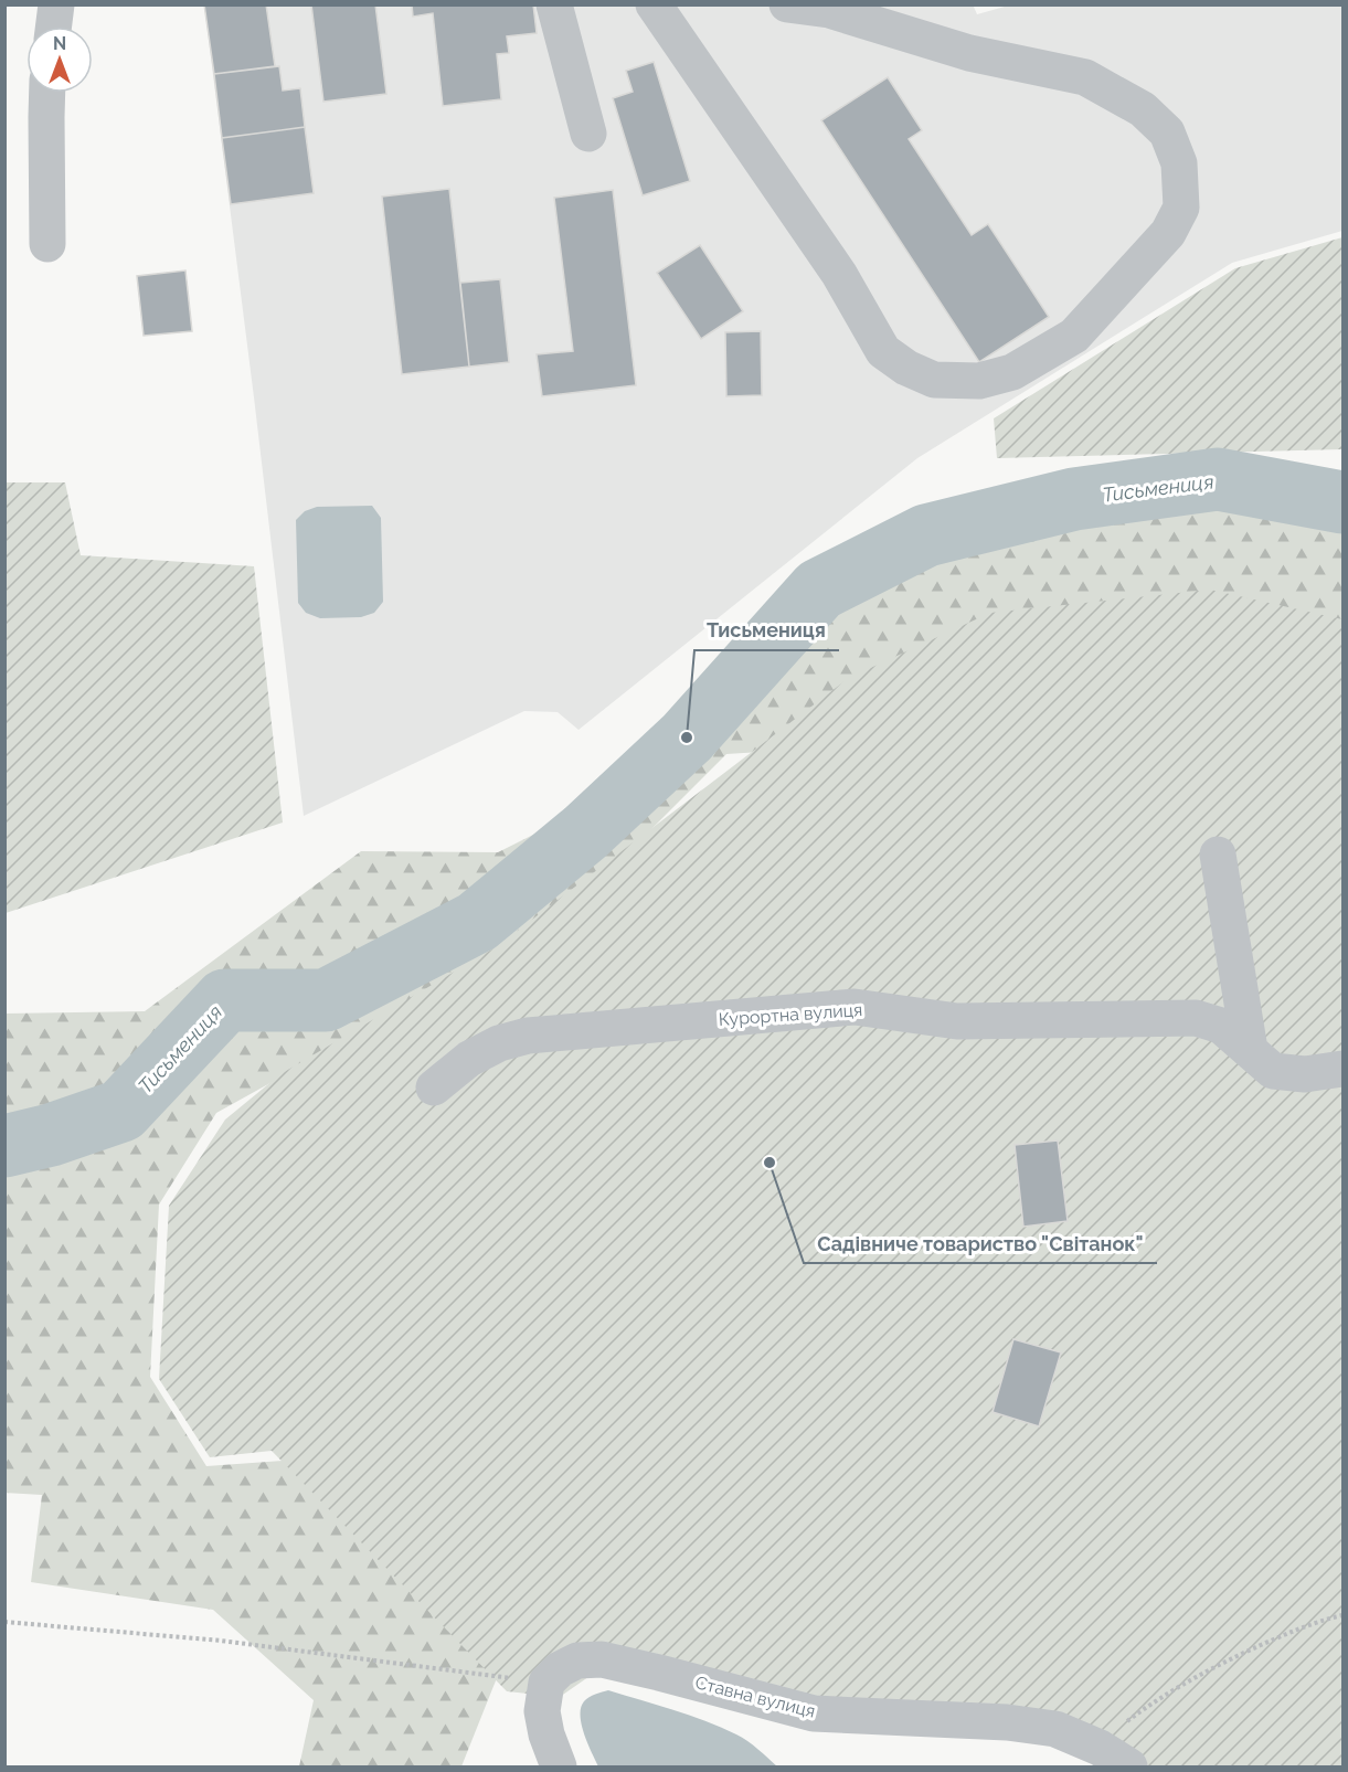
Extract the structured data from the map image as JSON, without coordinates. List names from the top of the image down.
{
  "streets": {
    "lane": ["Курортна вулиця", "Ставна вулиця"]
  },
  "water": ["Тисьмениця"],
  "places": ["Тисьмениця", "Садівниче товариство \"Світанок\""],
  "north": "top"
}
